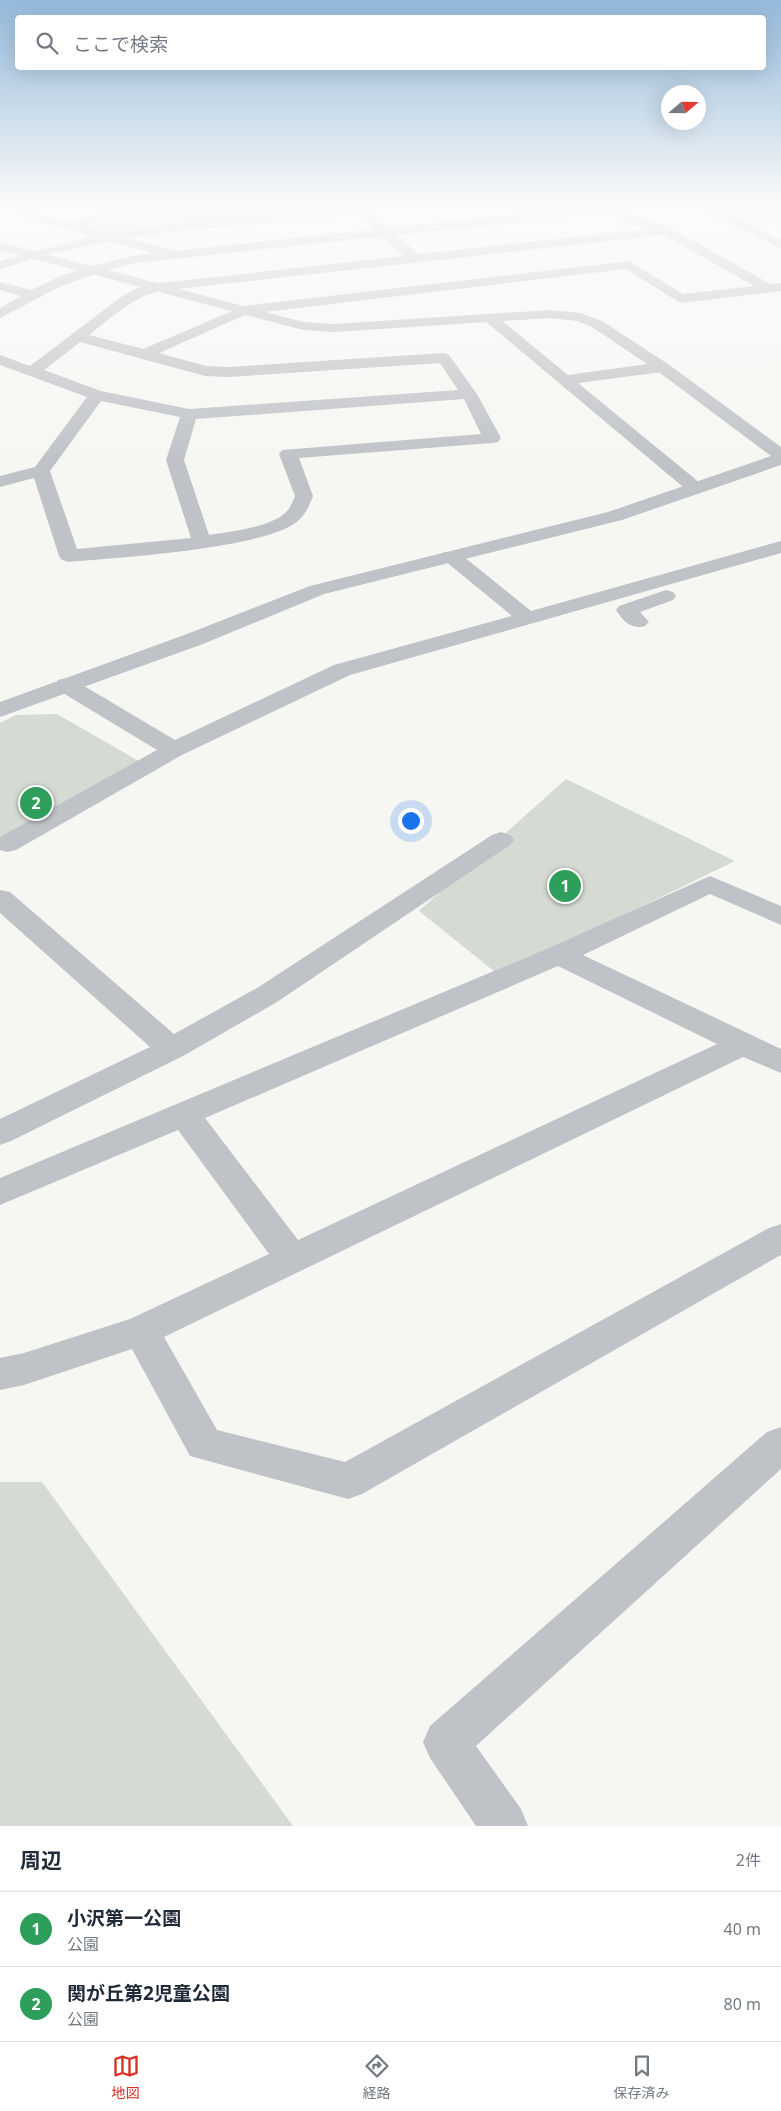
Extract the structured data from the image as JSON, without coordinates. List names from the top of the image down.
{
  "north": "right",
  "page": {
    "search": "ここで検索",
    "pins": ["2", "1"],
    "heading": ["周辺", "2件"],
    "list": [
      {
        "mark": "1",
        "name": "小沢第一公園",
        "note": "公園",
        "value": "40 m"
      },
      {
        "mark": "2",
        "name": "関が丘第2児童公園",
        "note": "公園",
        "value": "80 m"
      }
    ],
    "nav": ["地図", "経路", "保存済み"]
  }
}
